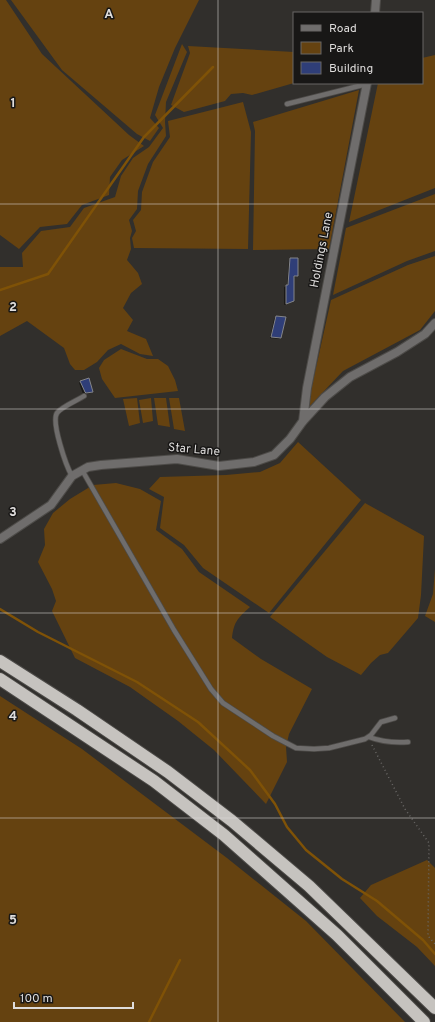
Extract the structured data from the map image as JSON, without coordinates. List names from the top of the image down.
{
  "streets": {
    "street": ["Holdings Lane", "Star Lane"]
  },
  "crossings": [
    ["Holdings Lane", "Star Lane"]
  ],
  "legend": ["Road", "Park", "Building"],
  "scale_bar": "100 m",
  "grid": {
    "columns": ["A"],
    "rows": [
      "1",
      "2",
      "3",
      "4",
      "5"
    ]
  }
}
